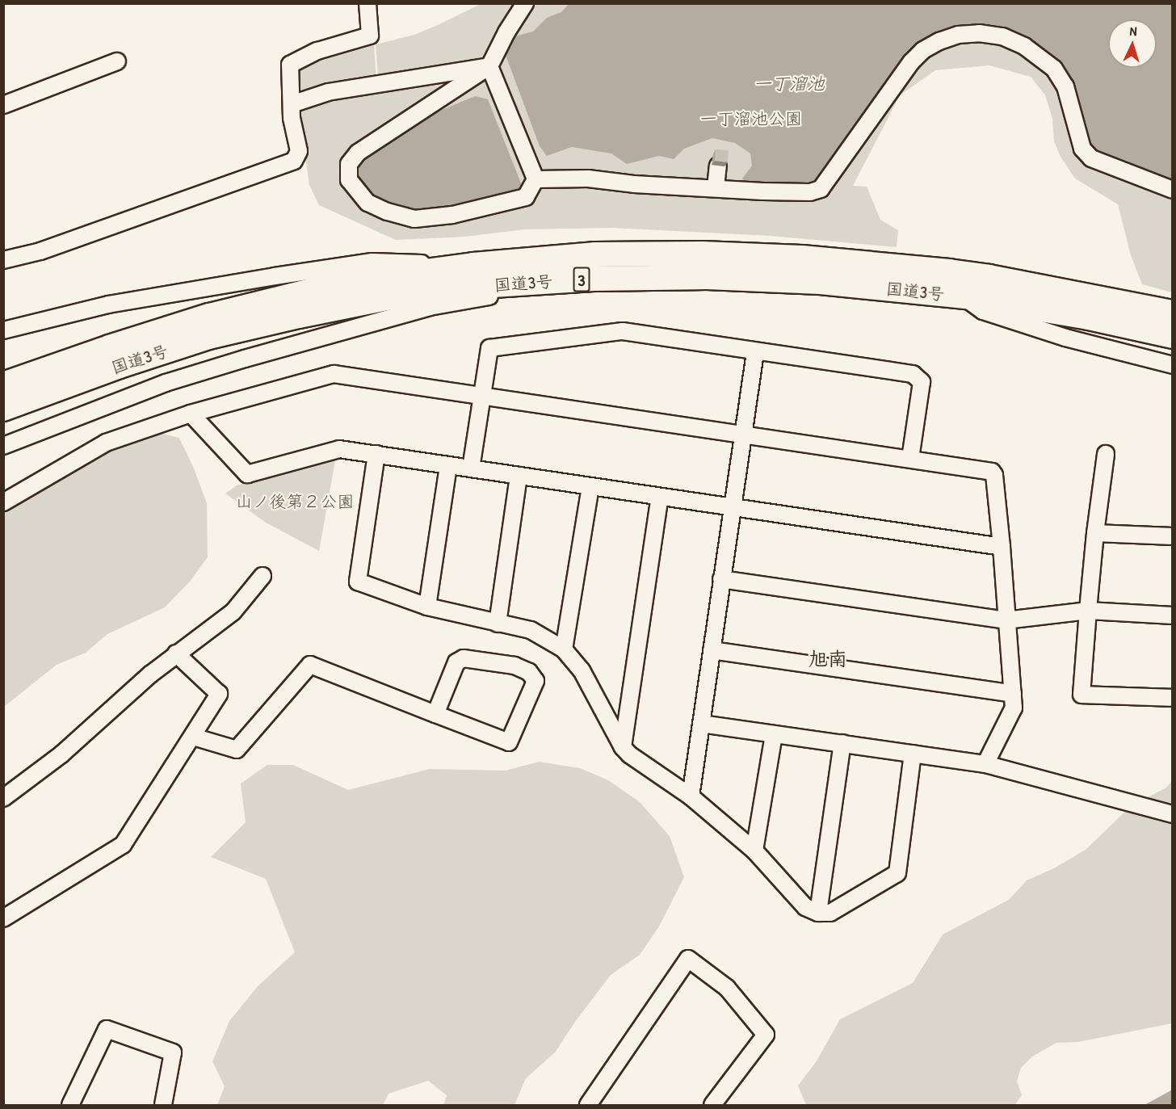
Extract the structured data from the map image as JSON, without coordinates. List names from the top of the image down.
{
  "streets": {
    "highway": ["3", "国道3号"]
  },
  "districts": ["旭南"],
  "water": ["一丁溜池"],
  "parks": ["一丁溜池公園", "山ノ後第２公園"],
  "north": "top"
}
